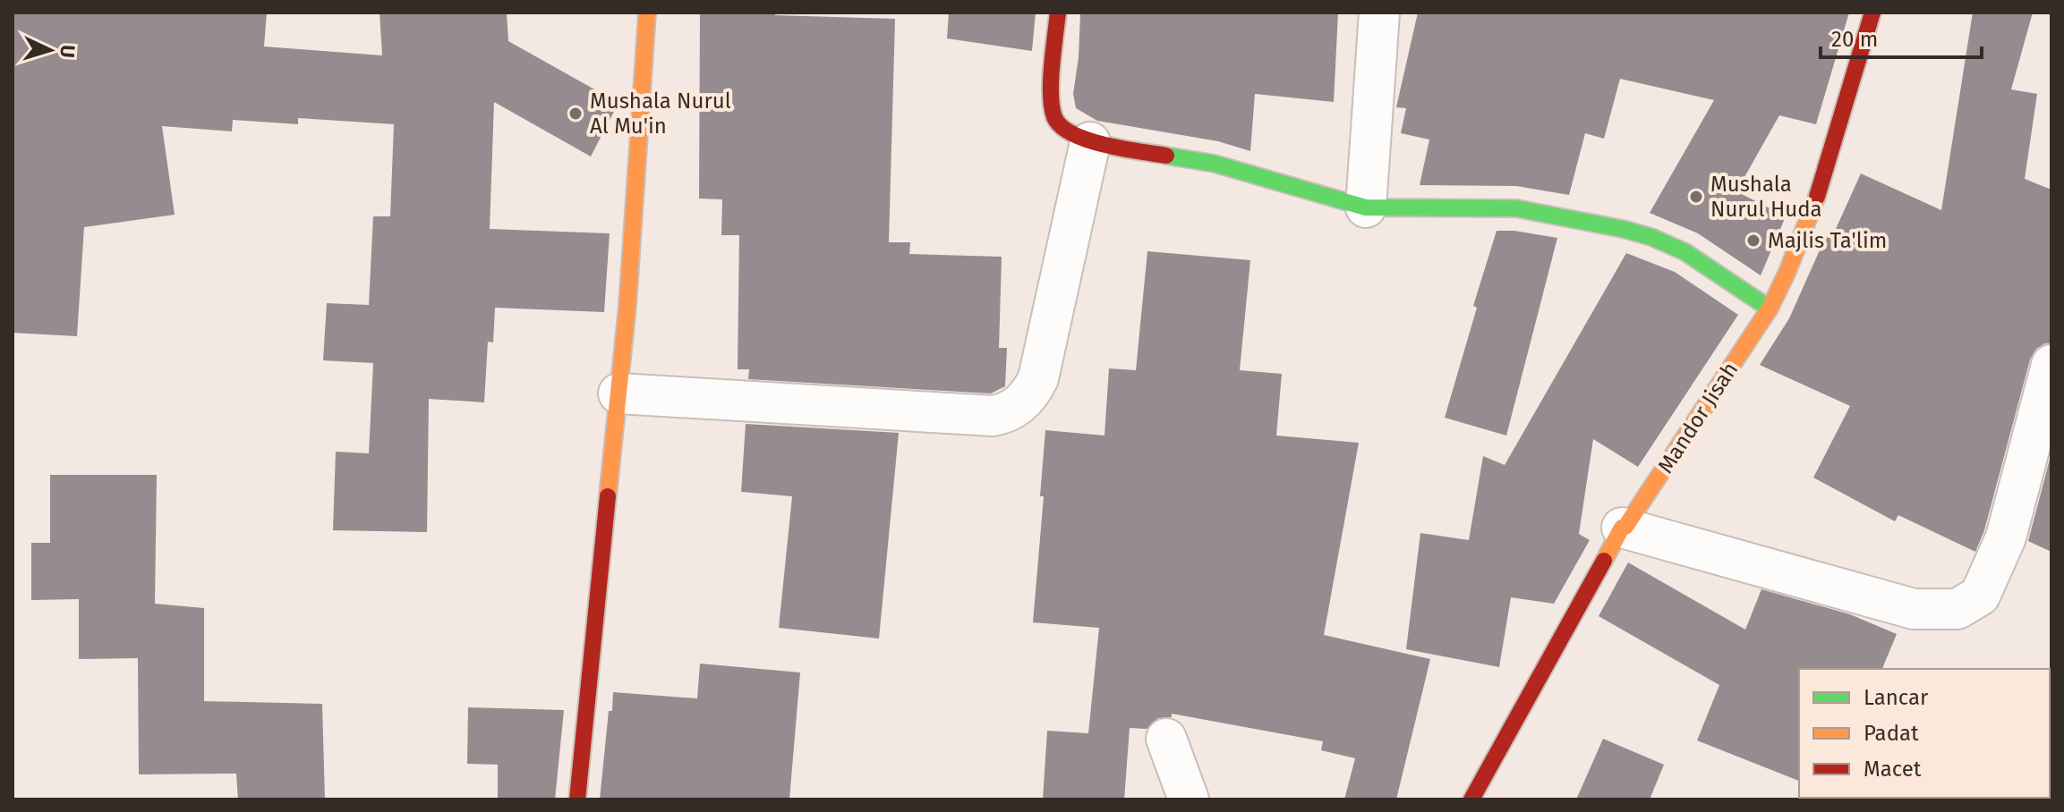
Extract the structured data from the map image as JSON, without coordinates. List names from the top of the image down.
{
  "streets": {
    "street": ["Mandor Jisah"]
  },
  "places": ["Mushala Nurul Al Mu'in", "Mushala Nurul Huda", "Majlis Ta'lim"],
  "legend": ["Lancar", "Padat", "Macet"],
  "scale_bar": "20 m",
  "north": "right"
}
